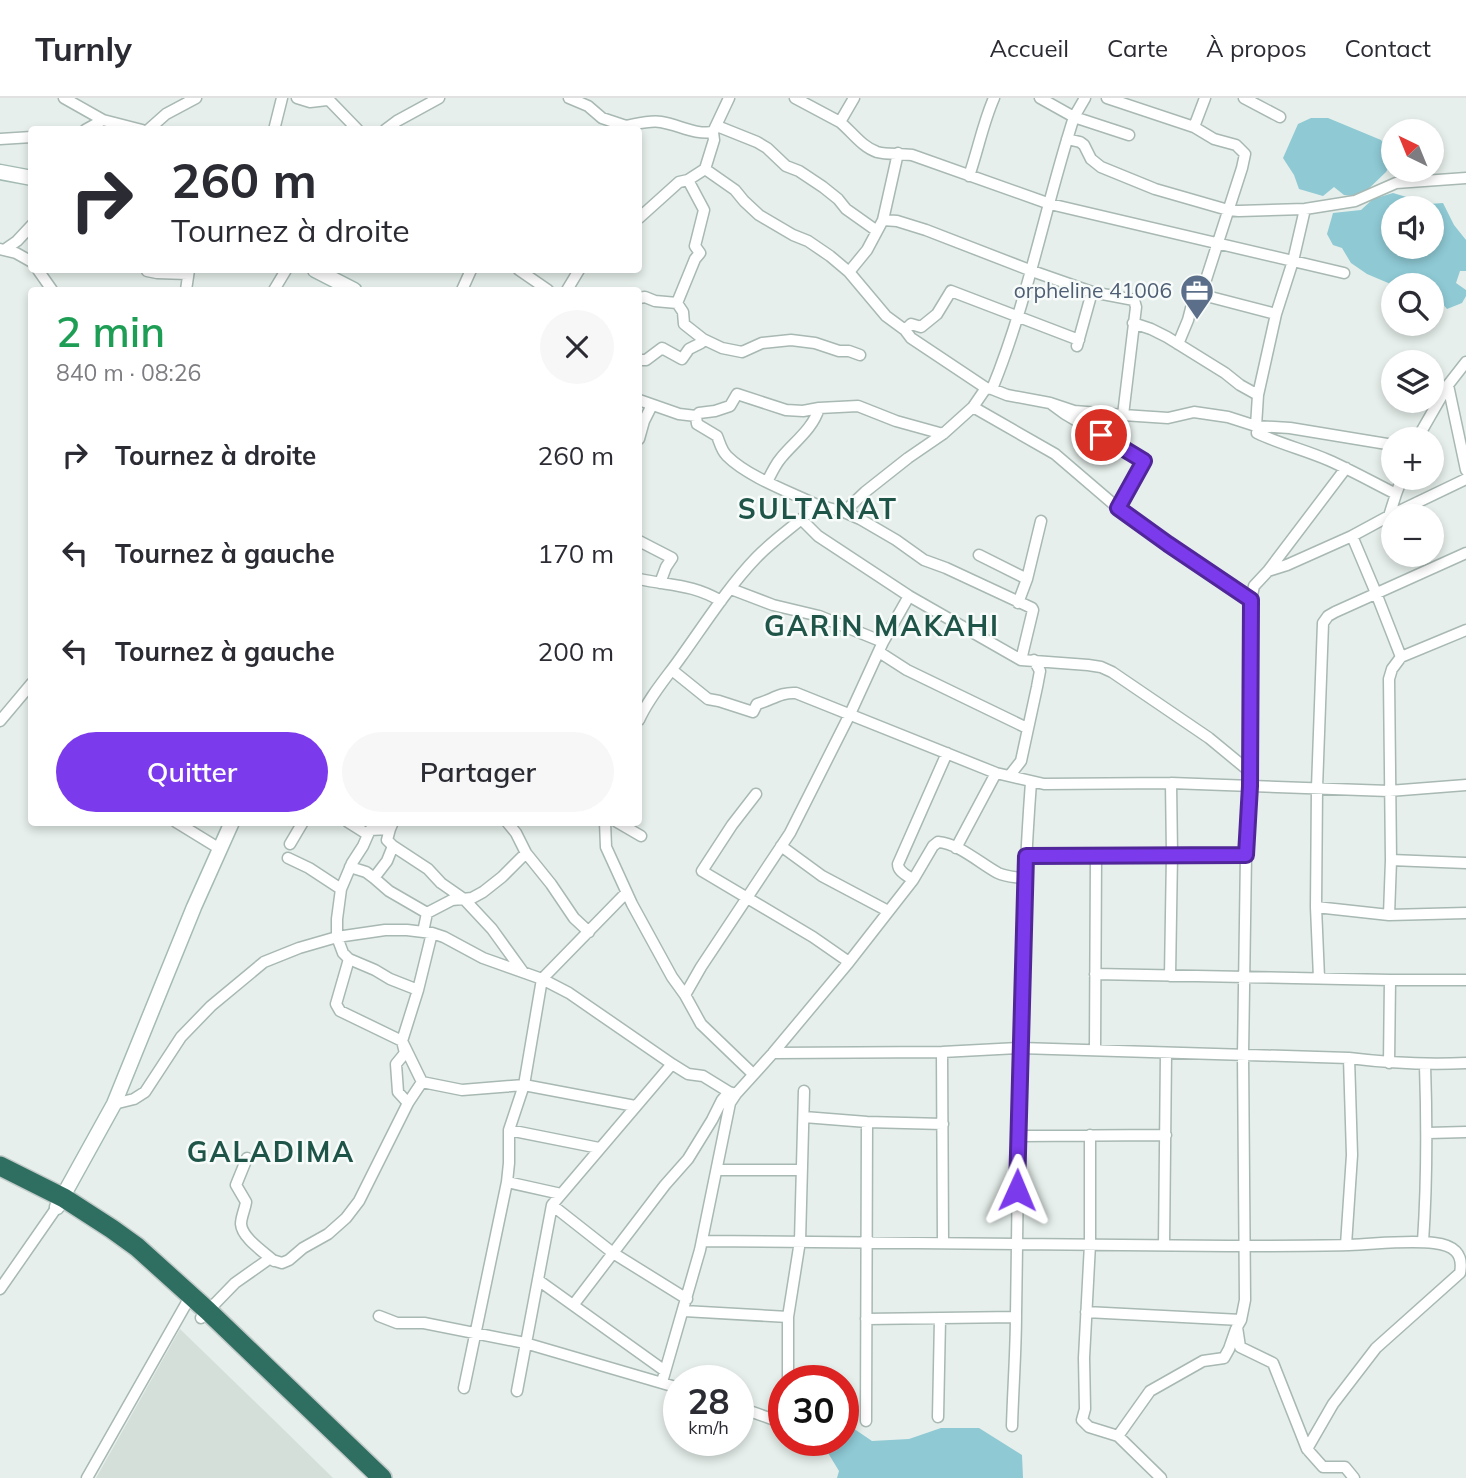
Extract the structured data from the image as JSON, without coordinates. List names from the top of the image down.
{
  "districts": ["SULTANAT", "GARIN MAKAHI", "GALADIMA"],
  "places": {
    "office": ["orpheline 41006"]
  },
  "north": "top left",
  "page": {
    "header": "Turnly",
    "nav": [
      "Accueil",
      "Carte",
      "À propos",
      "Contact"
    ],
    "map_buttons": ["+", "−"],
    "turn": ["260 m", "Tournez à droite"],
    "heading": ["2 min", "840 m · 08:26"],
    "list": [
      {
        "name": "Tournez à droite",
        "value": "260 m"
      },
      {
        "name": "Tournez à gauche",
        "value": "170 m"
      },
      {
        "name": "Tournez à gauche",
        "value": "200 m"
      }
    ],
    "buttons": ["Quitter", "Partager"],
    "speed": "28 km/h",
    "limit": "30"
  }
}
